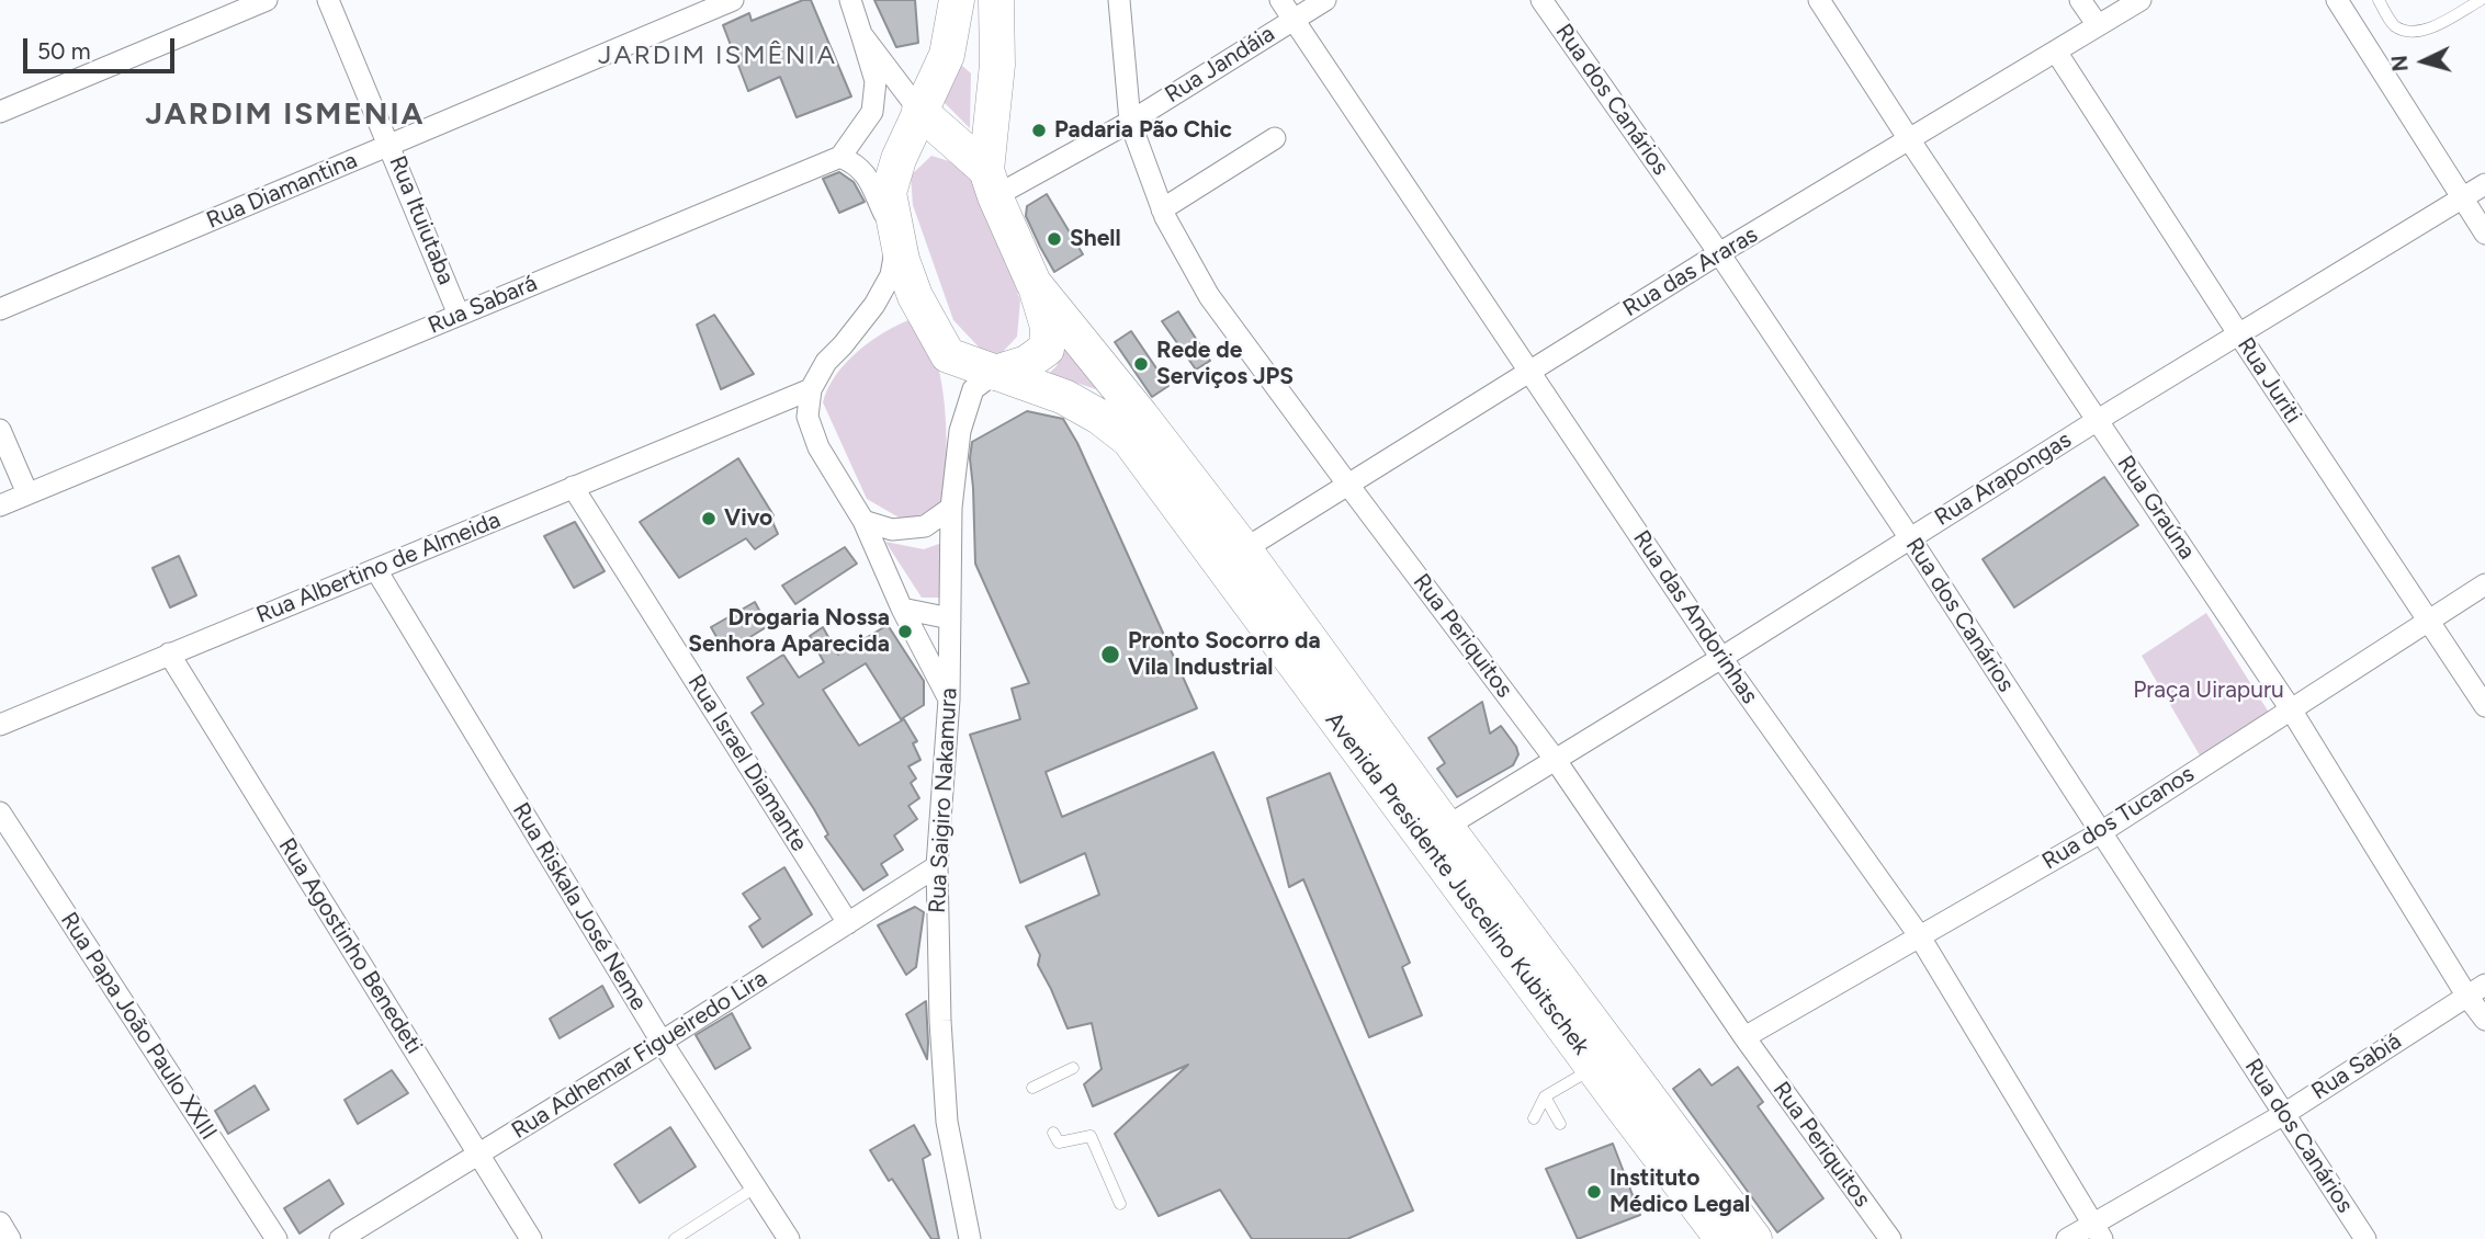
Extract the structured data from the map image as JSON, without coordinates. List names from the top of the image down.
{
  "streets": {
    "main road": ["Avenida Presidente Juscelino Kubitschek"],
    "street": [
      "Rua Jandáia",
      "Rua dos Canários",
      "Rua Diamantina",
      "Rua Ituiutaba",
      "Rua das Araras",
      "Rua Sabará",
      "Rua Juriti",
      "Rua Arapongas",
      "Rua Graúna",
      "Rua Albertino de Almeida",
      "Rua das Andorinhas",
      "Rua Periquitos",
      "Rua Israel Diamante",
      "Rua Saigiro Nakamura",
      "Rua dos Tucanos",
      "Rua Riskala José Neme",
      "Rua Agostinho Benedeti",
      "Rua Papa João Paulo XXIII",
      "Rua Adhemar Figueiredo Lira",
      "Rua Sabiá"
    ]
  },
  "crossings": [
    ["Rua Jandáia", "Rua das Andorinhas"],
    ["Rua Jandáia", "Rua Periquitos"],
    ["Rua Jandáia", "Avenida Presidente Juscelino Kubitschek"],
    ["Rua dos Canários", "Rua das Araras"],
    ["Rua dos Canários", "Rua Arapongas"],
    ["Rua dos Canários", "Rua dos Tucanos"],
    ["Rua dos Canários", "Rua Sabiá"],
    ["Rua Diamantina", "Rua Ituiutaba"],
    ["Rua Ituiutaba", "Rua Sabará"],
    ["Rua das Araras", "Rua Juriti"],
    ["Rua das Araras", "Rua Graúna"],
    ["Rua das Araras", "Rua das Andorinhas"],
    ["Rua das Araras", "Rua Periquitos"],
    ["Rua das Araras", "Avenida Presidente Juscelino Kubitschek"],
    ["Rua Juriti", "Rua Arapongas"],
    ["Rua Juriti", "Rua dos Tucanos"],
    ["Rua Arapongas", "Rua Graúna"],
    ["Rua Arapongas", "Rua das Andorinhas"],
    ["Rua Arapongas", "Rua Periquitos"],
    ["Rua Arapongas", "Avenida Presidente Juscelino Kubitschek"],
    ["Rua Graúna", "Rua dos Tucanos"],
    ["Rua Graúna", "Rua Sabiá"],
    ["Rua Albertino de Almeida", "Rua Israel Diamante"],
    ["Rua Albertino de Almeida", "Rua Riskala José Neme"],
    ["Rua Albertino de Almeida", "Rua Agostinho Benedeti"],
    ["Rua das Andorinhas", "Rua dos Tucanos"],
    ["Rua das Andorinhas", "Rua Sabiá"],
    ["Rua Periquitos", "Rua dos Tucanos"],
    ["Rua Israel Diamante", "Rua Adhemar Figueiredo Lira"],
    ["Rua Saigiro Nakamura", "Avenida Presidente Juscelino Kubitschek"],
    ["Rua Saigiro Nakamura", "Rua Adhemar Figueiredo Lira"],
    ["Rua Riskala José Neme", "Rua Adhemar Figueiredo Lira"],
    ["Rua Agostinho Benedeti", "Rua Adhemar Figueiredo Lira"]
  ],
  "districts": ["JARDIM ISMÊNIA", "JARDIM ISMENIA"],
  "parks": ["Praça Uirapuru"],
  "places": [
    "Padaria Pão Chic",
    "Shell",
    "Rede de Serviços JPS",
    "Vivo",
    "Drogaria Nossa Senhora Aparecida",
    "Pronto Socorro da Vila Industrial",
    "Instituto Médico Legal"
  ],
  "scale_bar": "50 m",
  "north": "left"
}
